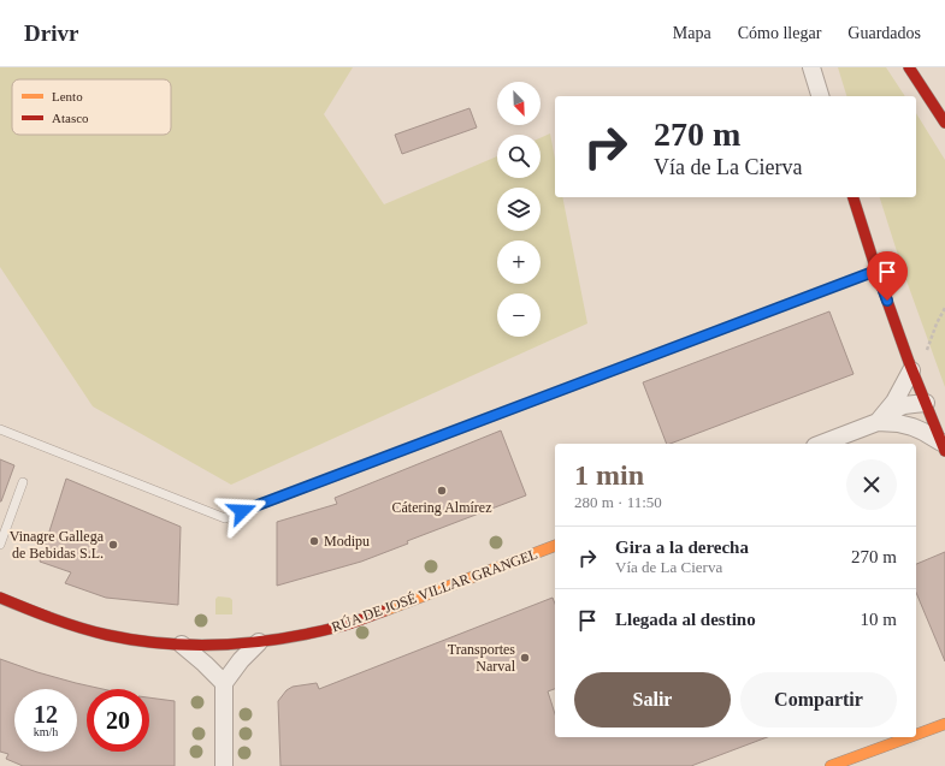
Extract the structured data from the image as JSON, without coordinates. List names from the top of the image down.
{
  "streets": {
    "street": ["RÚA DE JOSÉ VILLAR GRANGEL"]
  },
  "places": [
    "Cátering Almírez",
    "Modipu",
    "Vinagre Gallega de Bebidas S.L.",
    "Transportes Narval"
  ],
  "legend": ["Lento", "Atasco"],
  "north": "bottom right",
  "page": {
    "header": "Drivr",
    "nav": ["Mapa", "Cómo llegar", "Guardados"],
    "map_buttons": ["+", "−"],
    "turn": ["270 m", "Vía de La Cierva"],
    "heading": ["1 min", "280 m · 11:50"],
    "list": [
      {
        "name": "Gira a la derecha",
        "note": "Vía de La Cierva",
        "value": "270 m"
      },
      {
        "name": "Llegada al destino",
        "value": "10 m"
      }
    ],
    "buttons": ["Salir", "Compartir"],
    "speed": "12 km/h",
    "limit": "20"
  }
}
